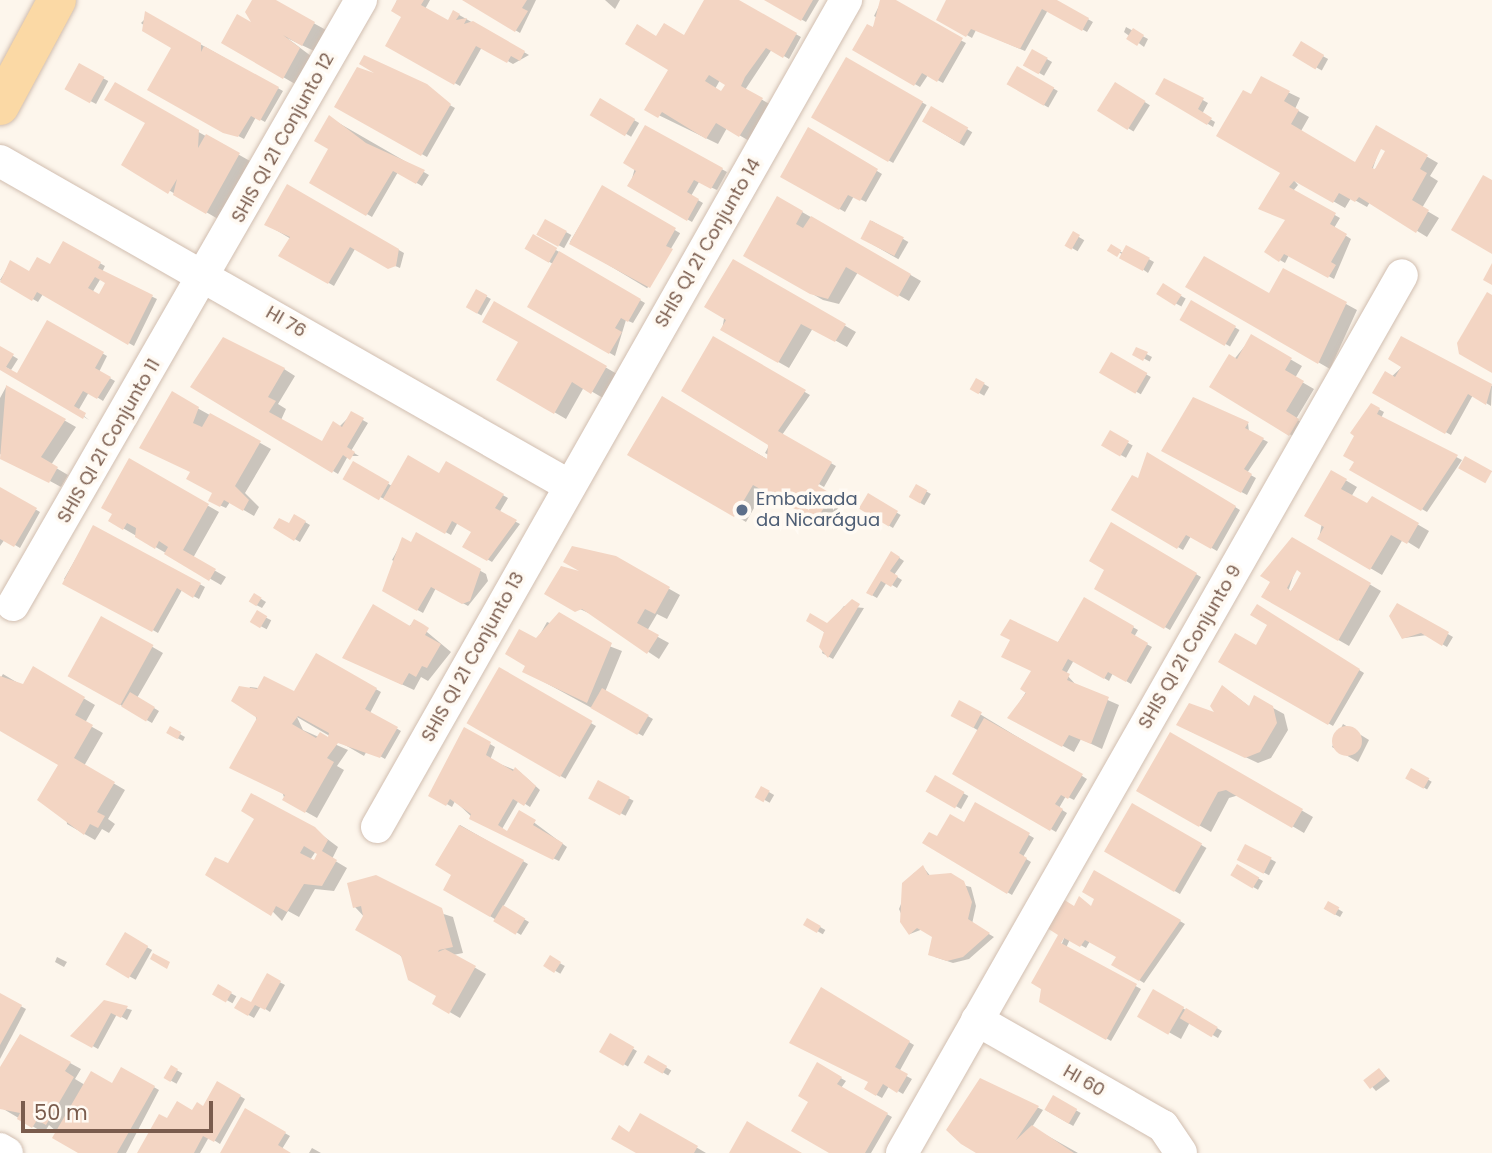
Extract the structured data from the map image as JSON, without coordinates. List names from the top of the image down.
{
  "streets": {
    "street": [
      "SHIS QI 21 Conjunto 12",
      "SHIS QI 21 Conjunto 14",
      "HI 76",
      "SHIS QI 21 Conjunto 11",
      "SHIS QI 21 Conjunto 9",
      "SHIS QI 21 Conjunto 13",
      "HI 60"
    ]
  },
  "crossings": [
    ["SHIS QI 21 Conjunto 12", "HI 76"],
    ["SHIS QI 21 Conjunto 12", "SHIS QI 21 Conjunto 11"],
    ["SHIS QI 21 Conjunto 14", "HI 76"],
    ["SHIS QI 21 Conjunto 14", "SHIS QI 21 Conjunto 13"],
    ["HI 76", "SHIS QI 21 Conjunto 11"],
    ["HI 76", "SHIS QI 21 Conjunto 13"],
    ["SHIS QI 21 Conjunto 9", "HI 60"]
  ],
  "places": ["Embaixada da Nicarágua"],
  "scale_bar": "50 m"
}
